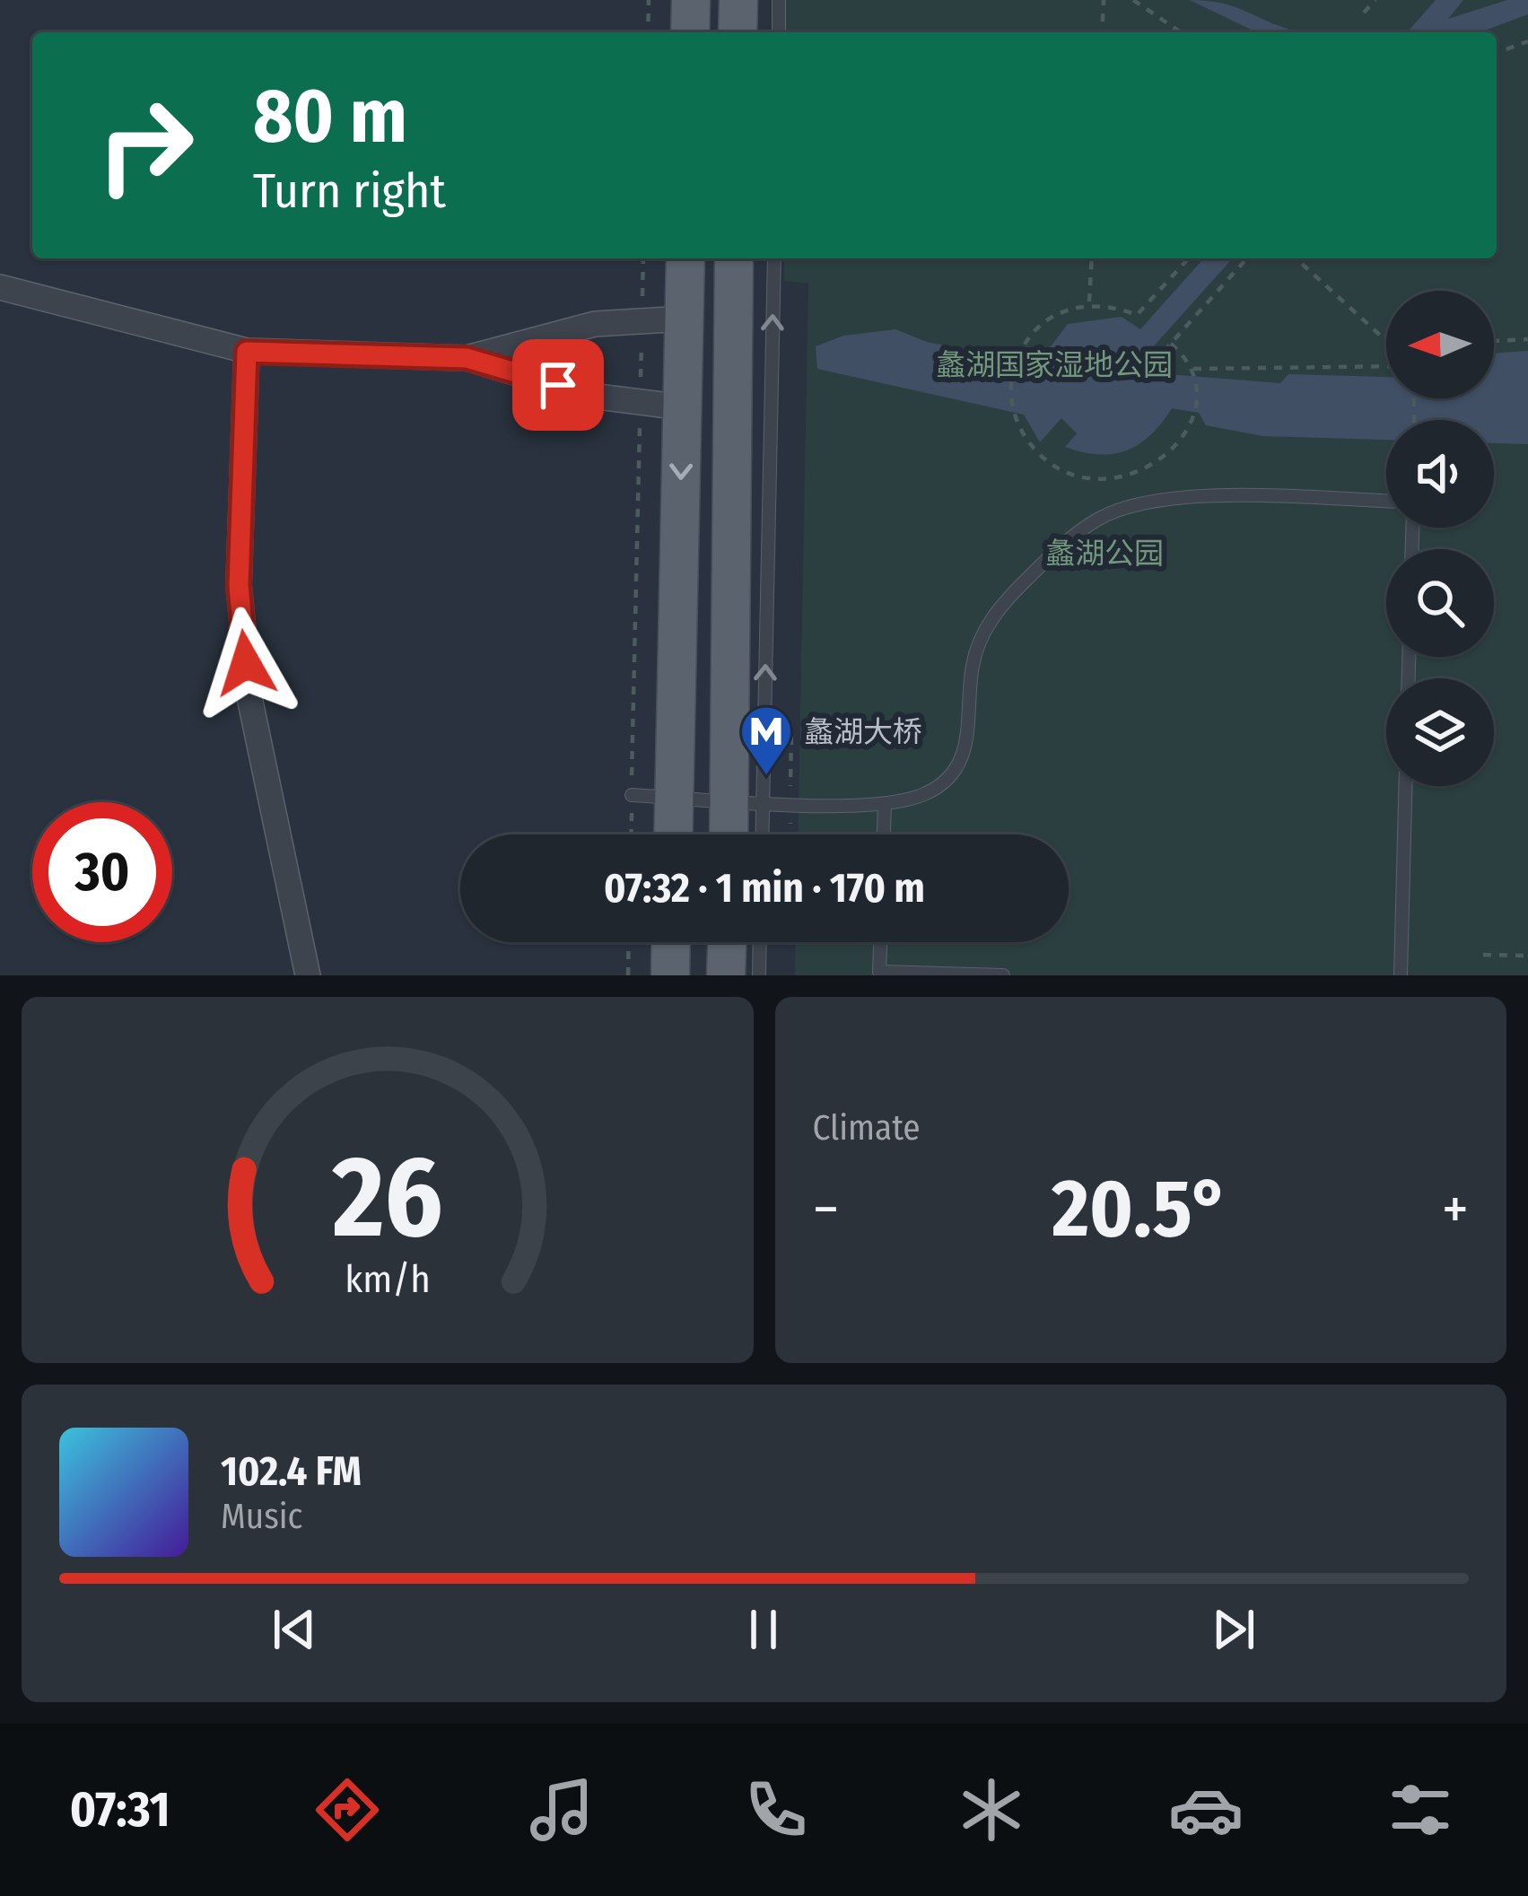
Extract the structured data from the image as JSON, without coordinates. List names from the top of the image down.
{
  "parks": ["蠡湖国家湿地公园", "蠡湖公园"],
  "places": {
    "metro station": ["蠡湖大桥"]
  },
  "north": "left",
  "page": {
    "turn": ["80 m", "Turn right"],
    "limit": "30",
    "trip": "07:32 · 1 min · 170 m",
    "tile": "Climate",
    "heat": ["−", "20.5°", "+"],
    "song": ["102.4 FM", "Music"],
    "tabs": "07:31",
    "gauge": ["26", "km/h"]
  }
}
